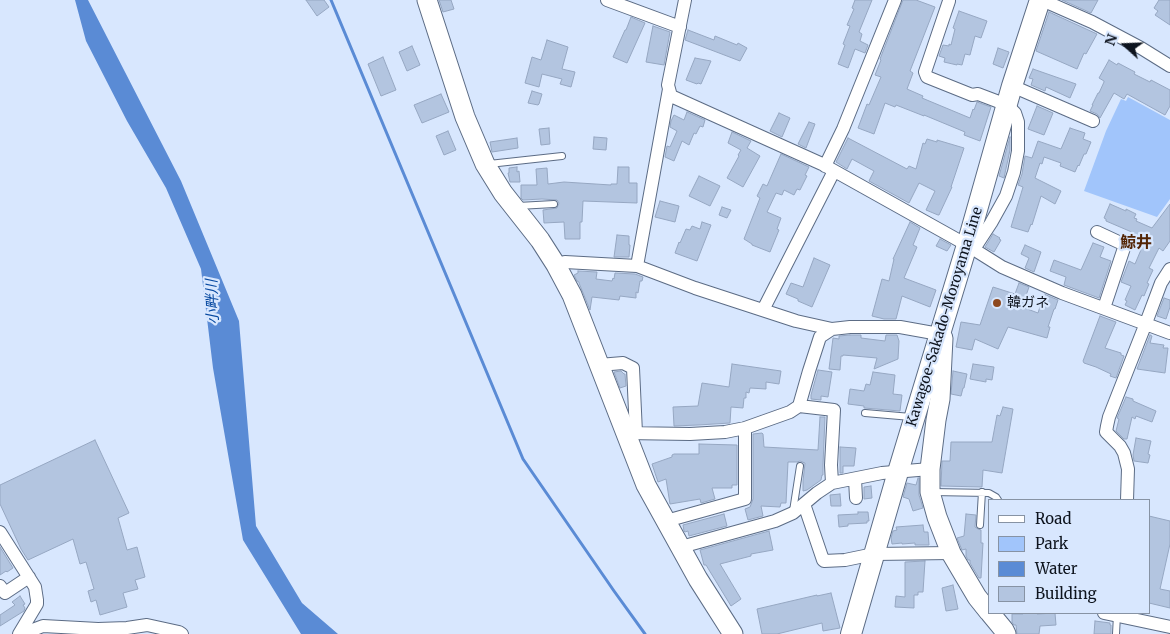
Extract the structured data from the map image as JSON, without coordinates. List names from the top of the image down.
{
  "streets": {
    "main road": ["Kawagoe-Sakado-Moroyama Line"]
  },
  "districts": ["鯨井"],
  "water": ["小畔川"],
  "places": ["韓ガネ"],
  "legend": [
    "Road",
    "Park",
    "Water",
    "Building"
  ],
  "north": "left"
}
